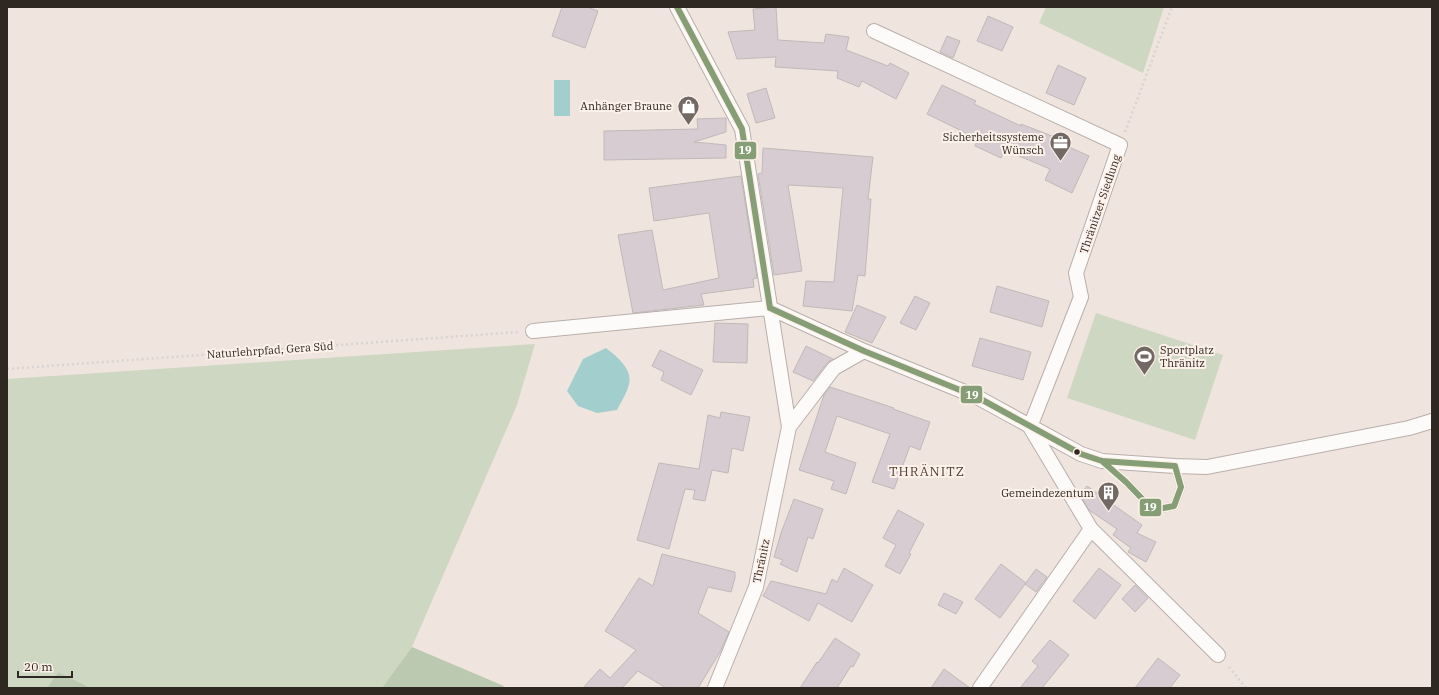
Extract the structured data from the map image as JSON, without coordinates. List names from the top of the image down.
{
  "streets": {
    "street": ["Thränitzer Siedlung", "Thränitz"],
    "path": ["Naturlehrpfad, Gera Süd"]
  },
  "districts": ["THRÄNITZ"],
  "places": {
    "shop": ["Anhänger Braune"],
    "office": ["Sicherheitssysteme Wünsch"],
    "sports": ["Sportplatz Thränitz"],
    "building": ["Gemeindezentum"]
  },
  "lines": ["transit line 19"],
  "scale_bar": "20 m"
}
